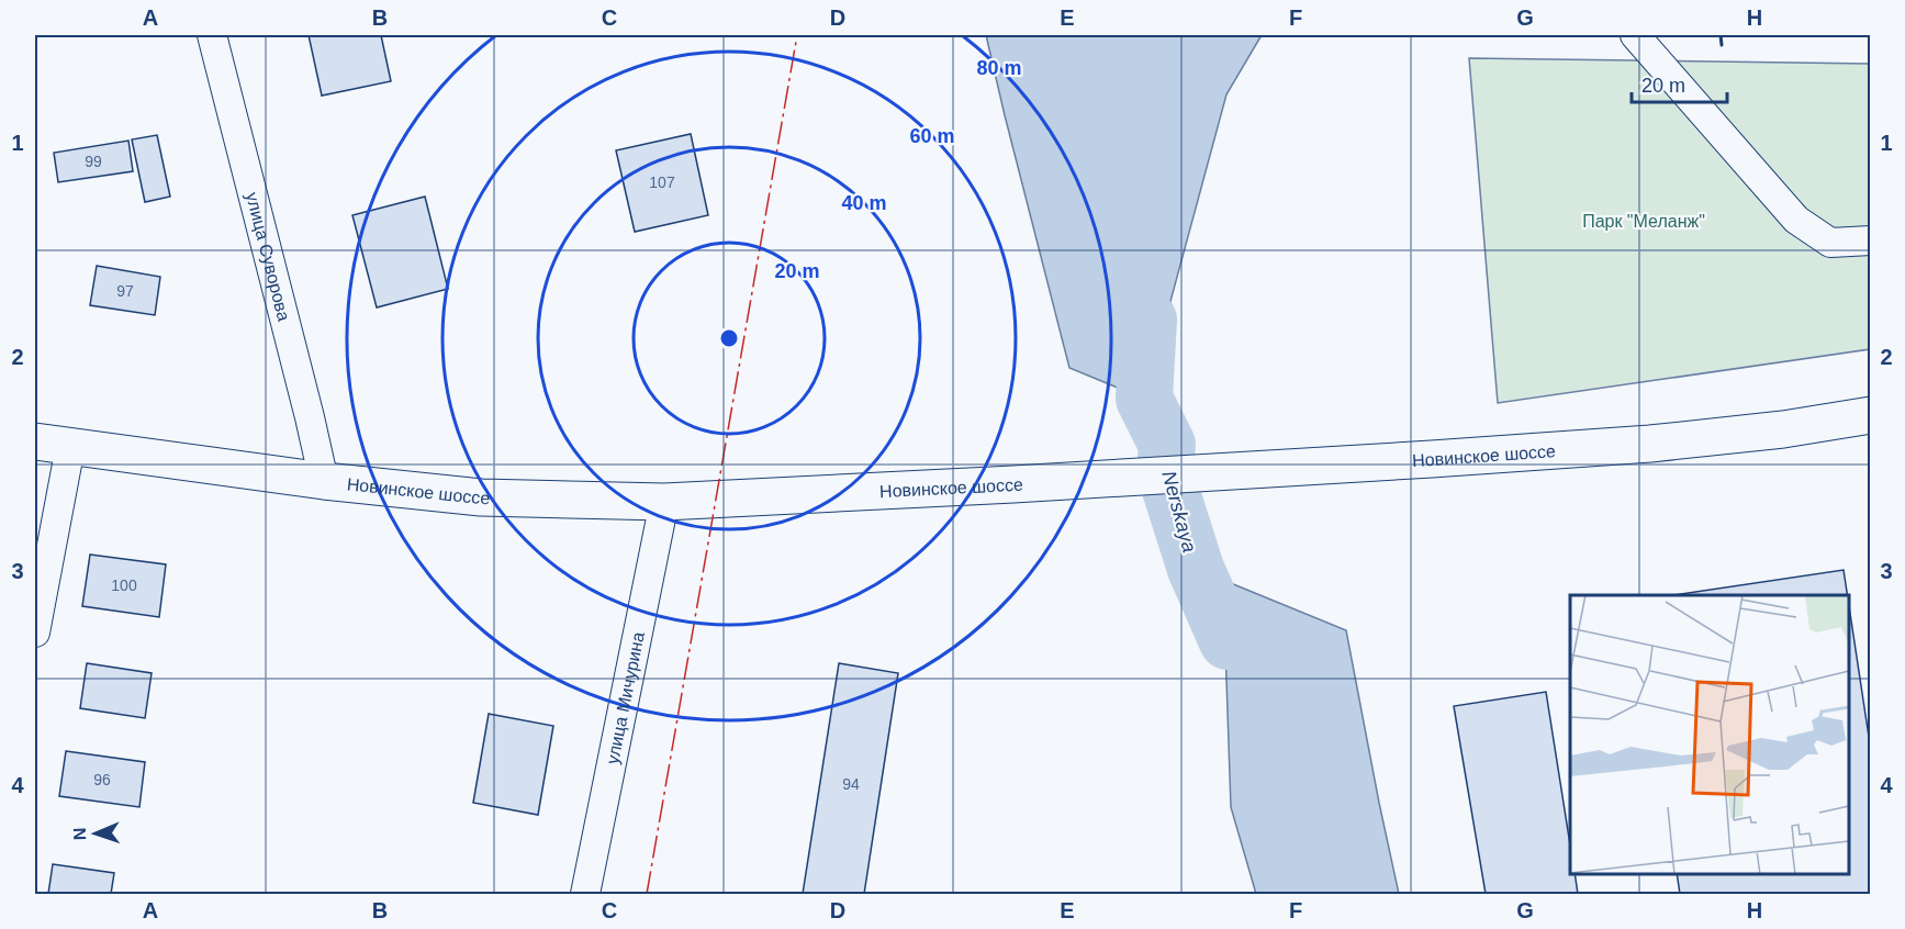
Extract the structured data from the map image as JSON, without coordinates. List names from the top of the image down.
{
  "streets": {
    "street": ["улица Суворова", "Новинское шоссе", "улица Мичурина"]
  },
  "crossings": [
    ["улица Суворова", "Новинское шоссе"],
    ["Новинское шоссе", "улица Мичурина"]
  ],
  "water": ["Nerskaya"],
  "parks": ["Парк \"Меланж\""],
  "house_numbers": [
    "99",
    "107",
    "97",
    "100",
    "96",
    "94"
  ],
  "scale_bar": "20 m",
  "north": "left",
  "grid": {
    "columns": [
      "A",
      "B",
      "C",
      "D",
      "E",
      "F",
      "G",
      "H"
    ],
    "rows": [
      "1",
      "2",
      "3",
      "4"
    ]
  },
  "rings": [
    "80 m",
    "60 m",
    "40 m",
    "20 m"
  ]
}
